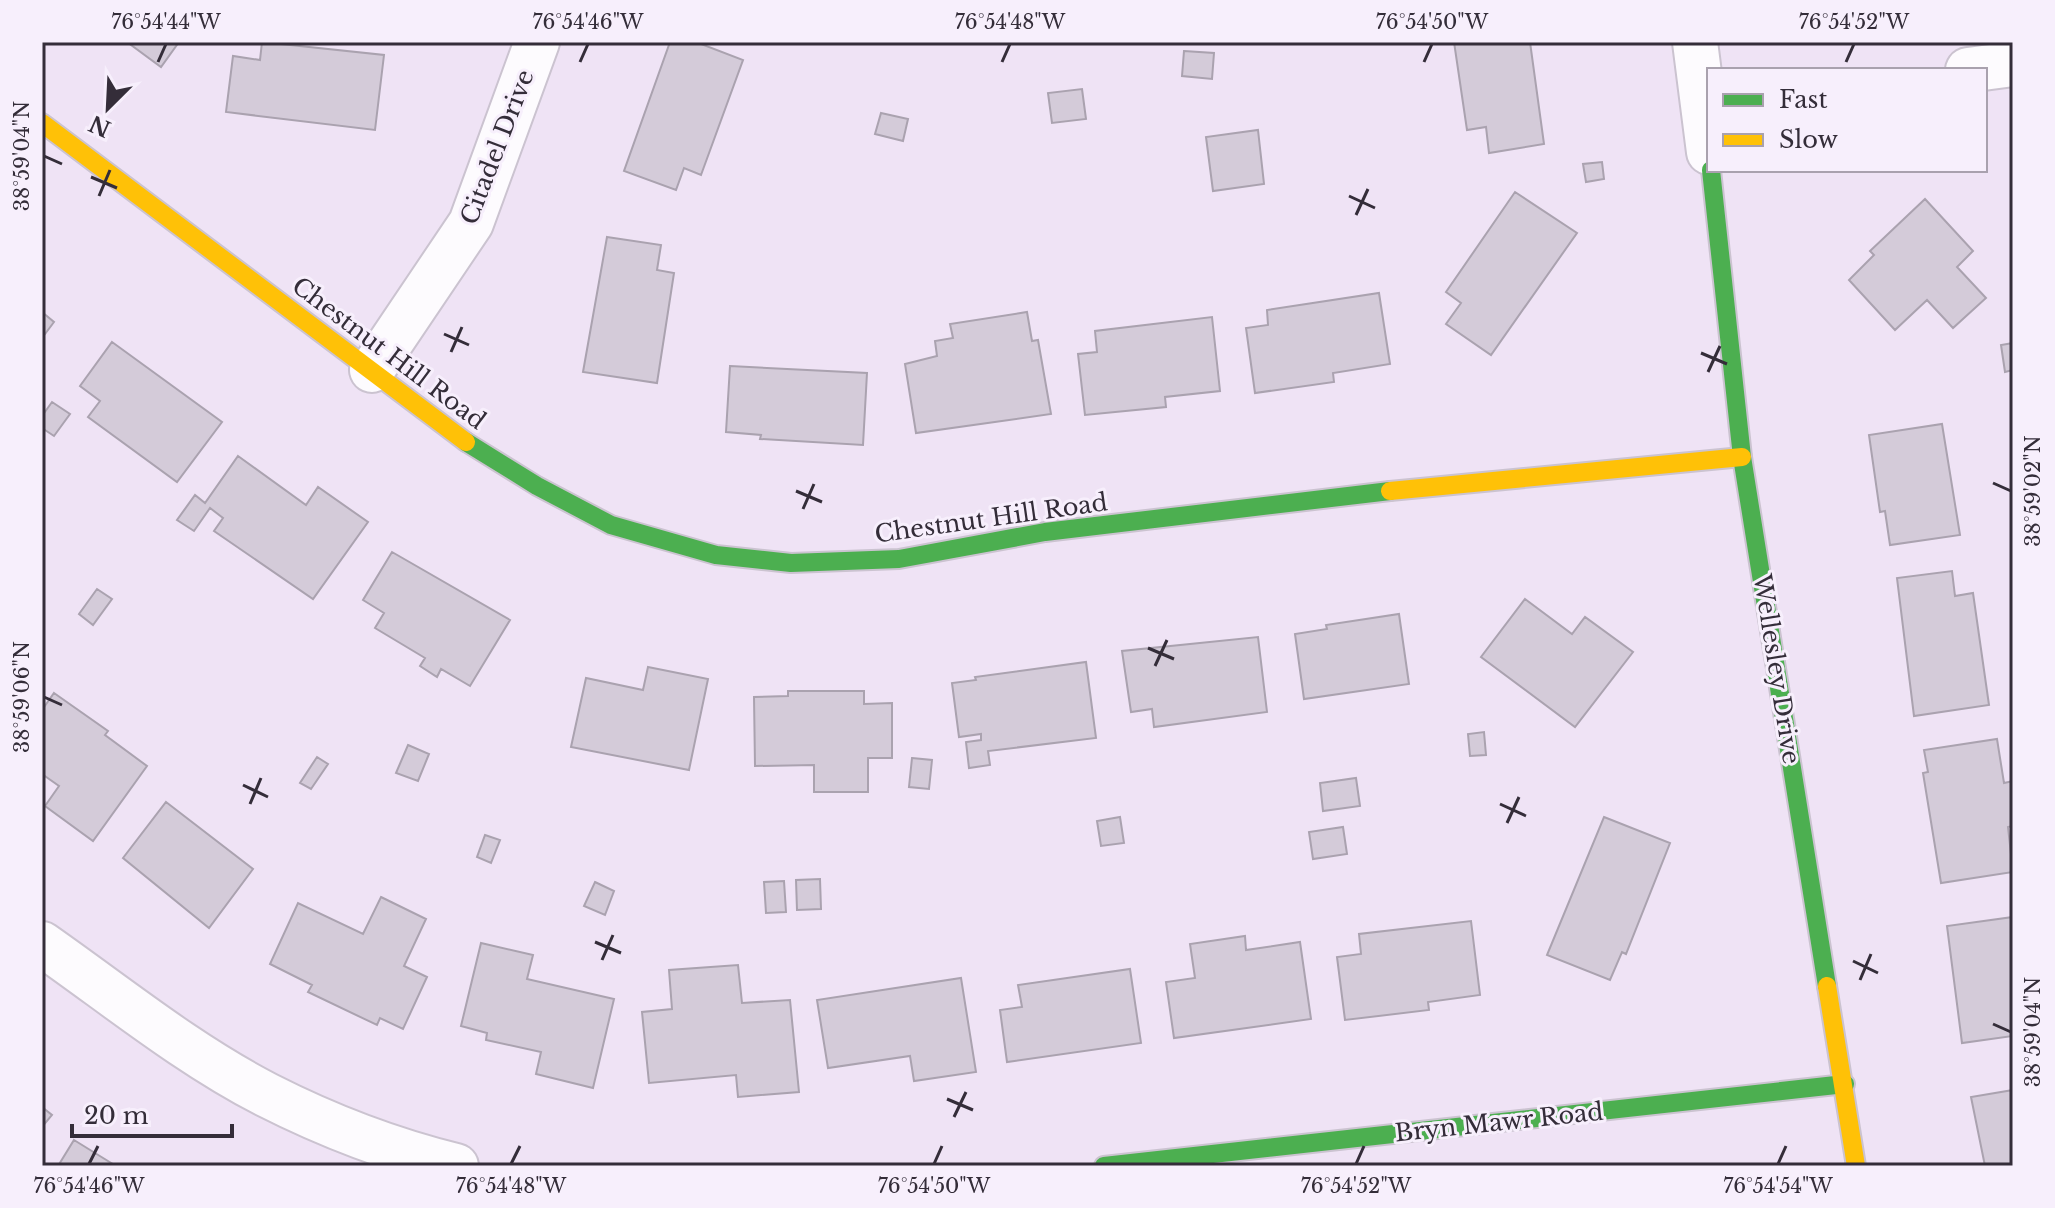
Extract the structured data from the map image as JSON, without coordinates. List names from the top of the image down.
{
  "streets": {
    "street": [
      "Citadel Drive",
      "Chestnut Hill Road",
      "Wellesley Drive",
      "Bryn Mawr Road"
    ]
  },
  "crossings": [
    ["Citadel Drive", "Chestnut Hill Road"],
    ["Chestnut Hill Road", "Wellesley Drive"],
    ["Wellesley Drive", "Bryn Mawr Road"]
  ],
  "legend": ["Fast", "Slow"],
  "scale_bar": "20 m",
  "north": "bottom left",
  "coordinates": [
    "76°54'44\"W",
    "76°54'46\"W",
    "76°54'48\"W",
    "76°54'50\"W",
    "76°54'52\"W",
    "38°59'04\"N",
    "38°59'02\"N",
    "38°59'06\"N",
    "76°54'54\"W"
  ]
}
